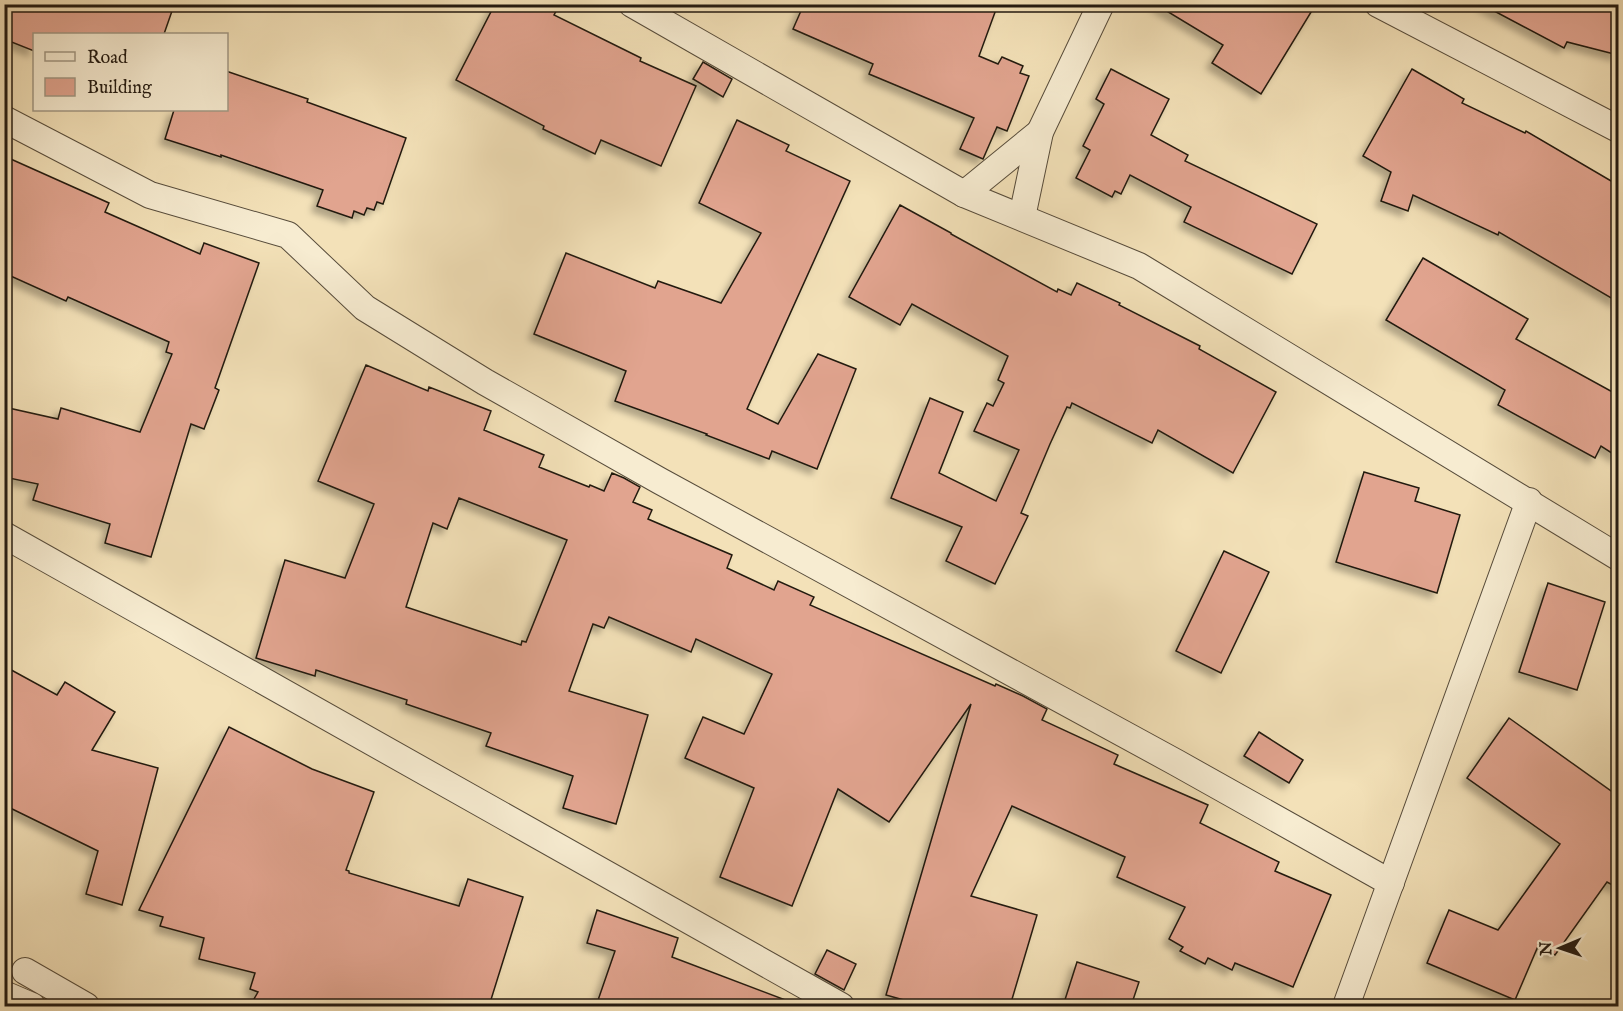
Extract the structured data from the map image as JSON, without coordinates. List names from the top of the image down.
{
  "legend": ["Road", "Building"],
  "north": "left"
}
